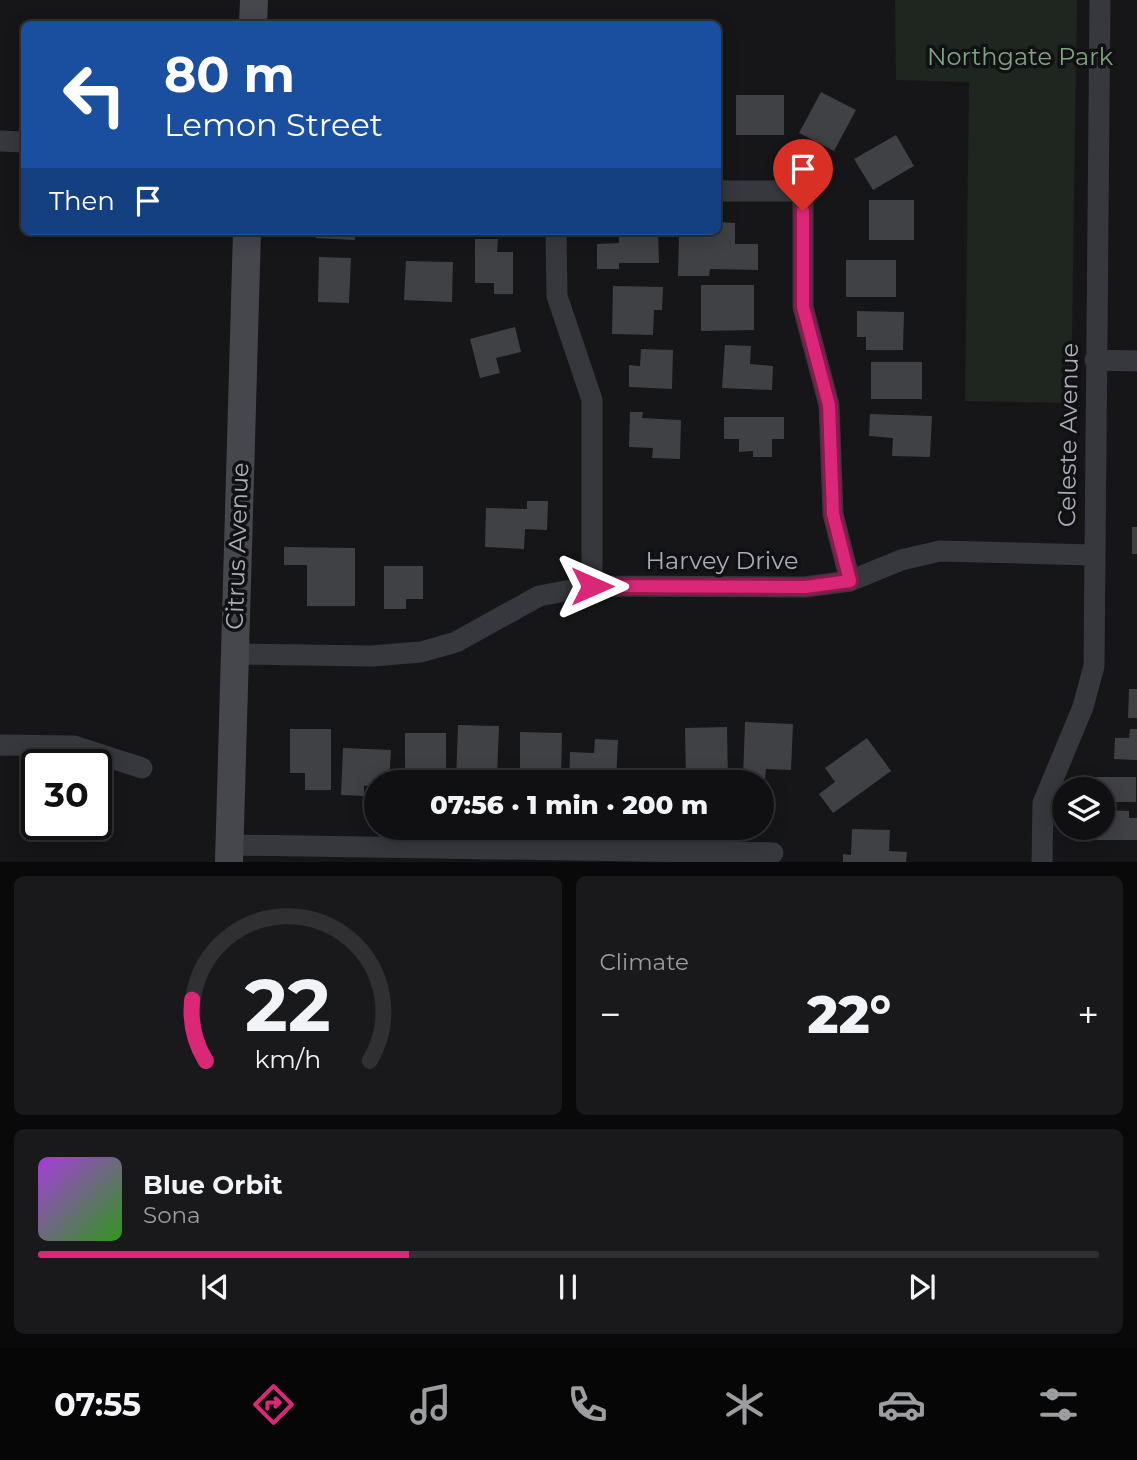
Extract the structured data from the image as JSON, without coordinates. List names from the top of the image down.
{
  "streets": {
    "main road": ["Citrus Avenue"],
    "street": ["Celeste Avenue", "Harvey Drive"]
  },
  "crossings": [
    ["Celeste Avenue", "Harvey Drive"],
    ["Citrus Avenue", "Harvey Drive"]
  ],
  "parks": ["Northgate Park"],
  "page": {
    "turn": ["80 m", "Lemon Street"],
    "then": "Then",
    "limit": "30",
    "trip": "07:56 · 1 min · 200 m",
    "tile": "Climate",
    "heat": ["−", "22°", "+"],
    "song": ["Blue Orbit", "Sona"],
    "tabs": "07:55",
    "gauge": ["22", "km/h"]
  }
}
